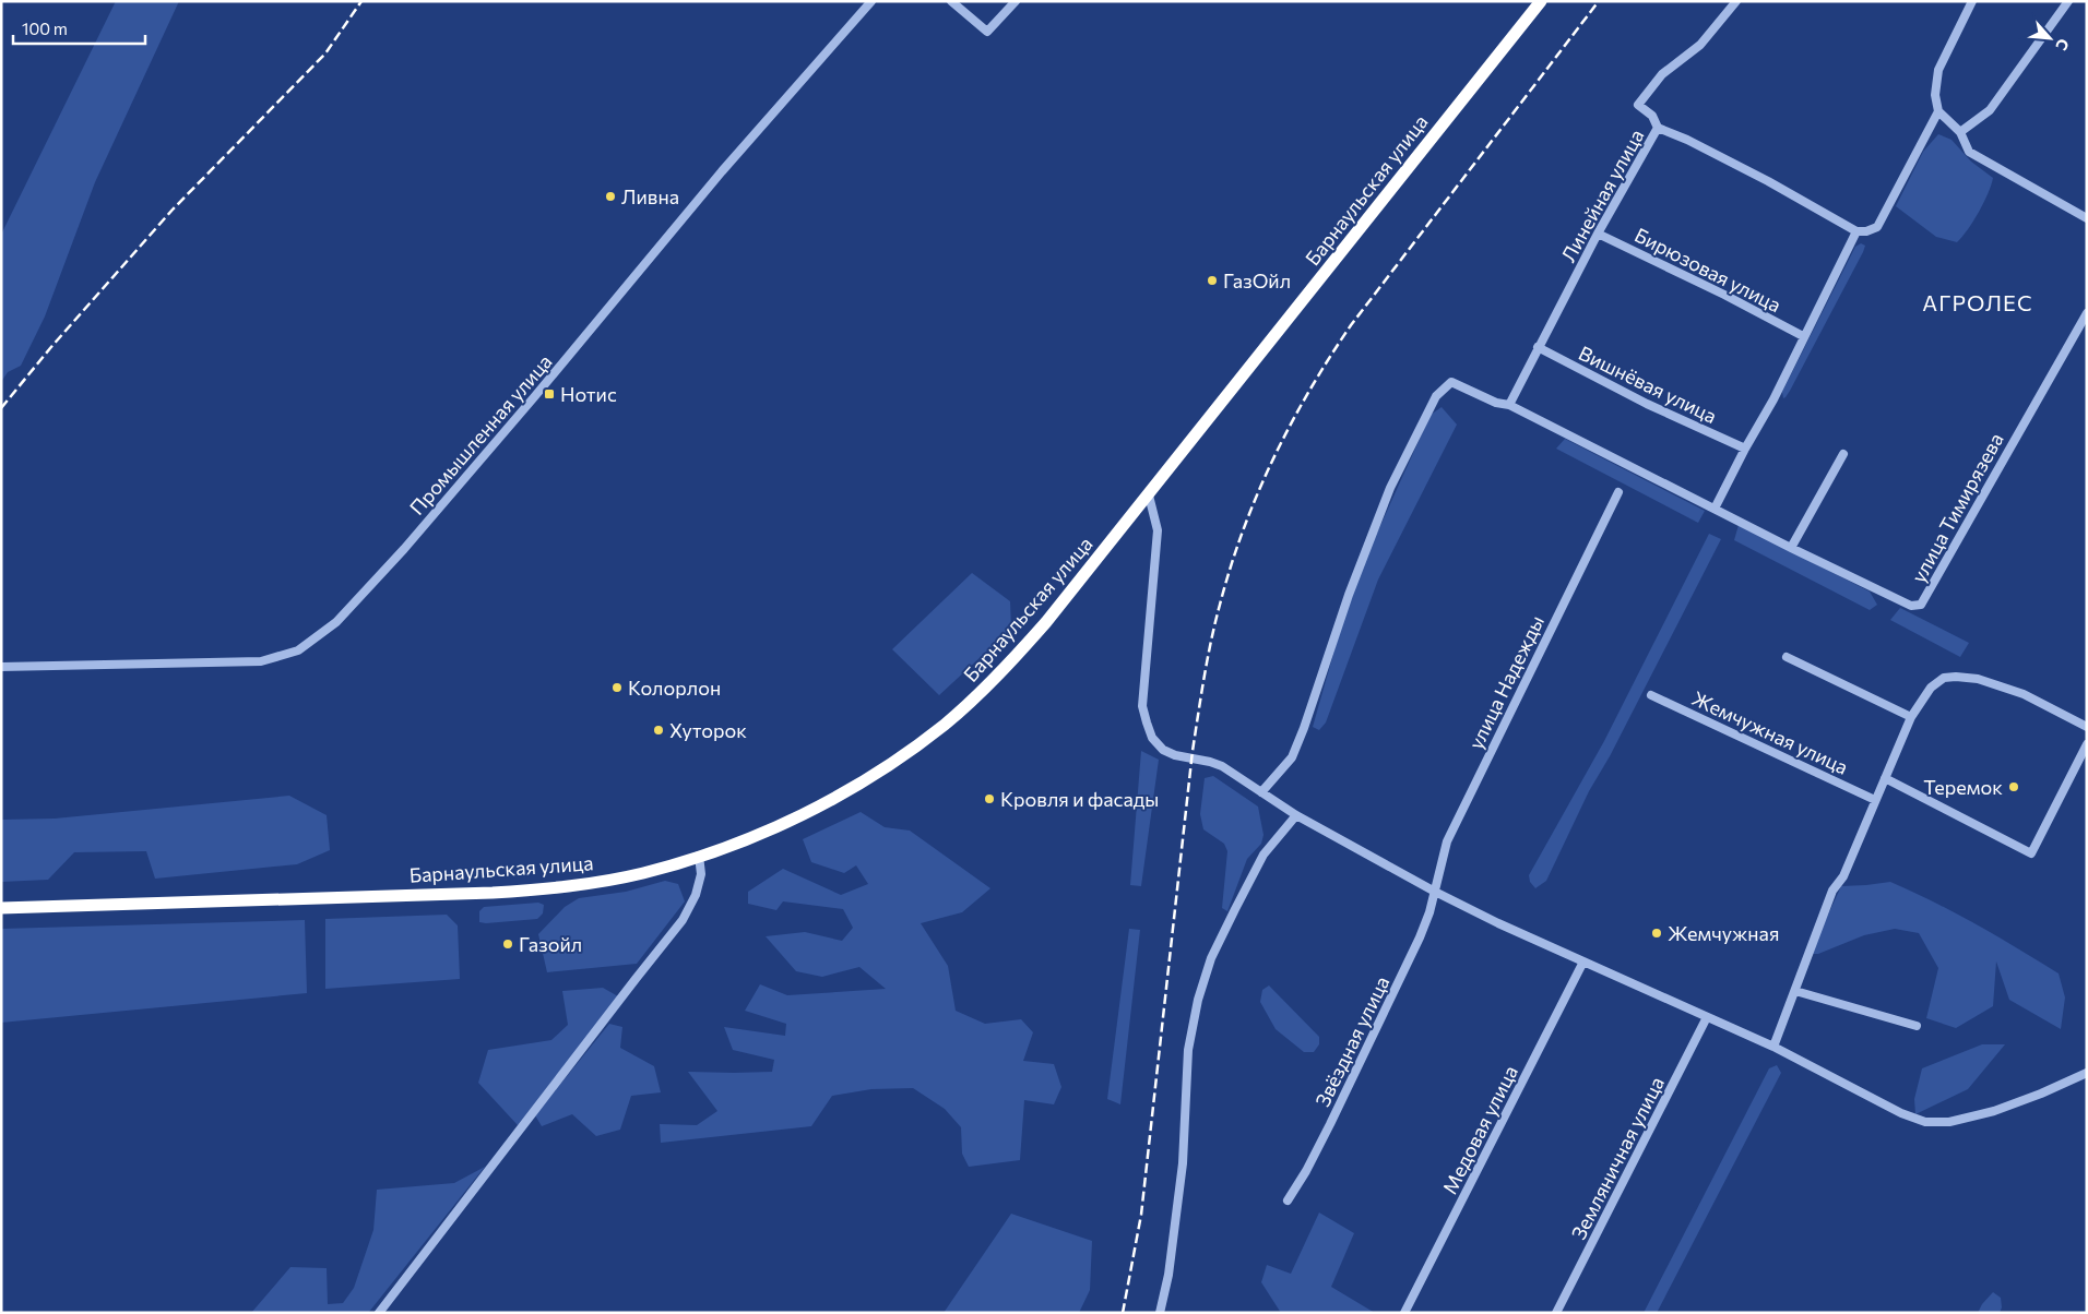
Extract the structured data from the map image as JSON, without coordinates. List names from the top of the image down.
{
  "streets": {
    "highway": ["Барнаульская улица"],
    "street": [
      "Линейная улица",
      "Бирюзовая улица",
      "Вишнёвая улица",
      "Промышленная улица",
      "улица Тимирязева",
      "улица Надежды",
      "Жемчужная улица",
      "Звёздная улица",
      "Медовая улица",
      "Земляничная улица"
    ]
  },
  "crossings": [
    ["Линейная улица", "Бирюзовая улица"],
    ["Линейная улица", "Вишнёвая улица"],
    ["Линейная улица", "улица Тимирязева"],
    ["улица Надежды", "Звёздная улица"]
  ],
  "districts": ["АГРОЛЕС"],
  "places": {
    "other": [
      "Ливна",
      "ГазОйл",
      "Колорлон",
      "Хуторок",
      "Теремок",
      "Кровля и фасады",
      "Жемчужная",
      "Газойл"
    ],
    "transit": ["Нотис"]
  },
  "scale_bar": "100 m",
  "north": "bottom right"
}
